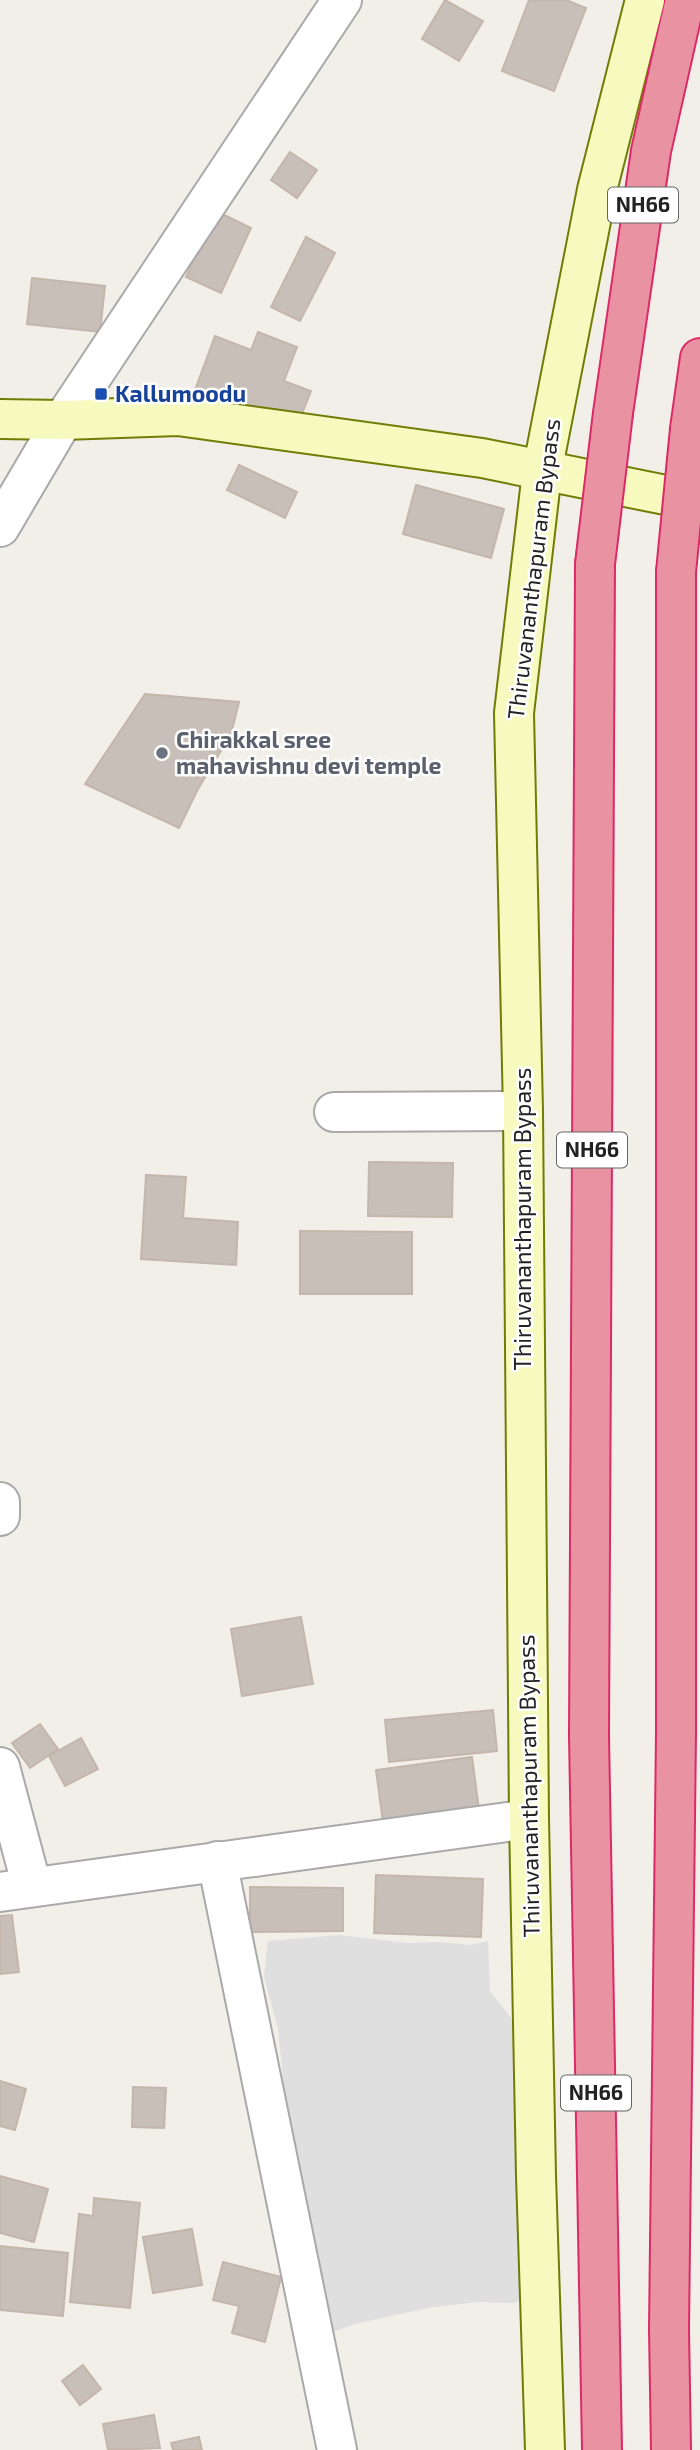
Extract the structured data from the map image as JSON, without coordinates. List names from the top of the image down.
{
  "streets": {
    "highway": ["NH66"],
    "street": ["Thiruvananthapuram Bypass"]
  },
  "places": {
    "transit": ["Kallumoodu"],
    "other": ["Chirakkal sree mahavishnu devi temple"]
  }
}
